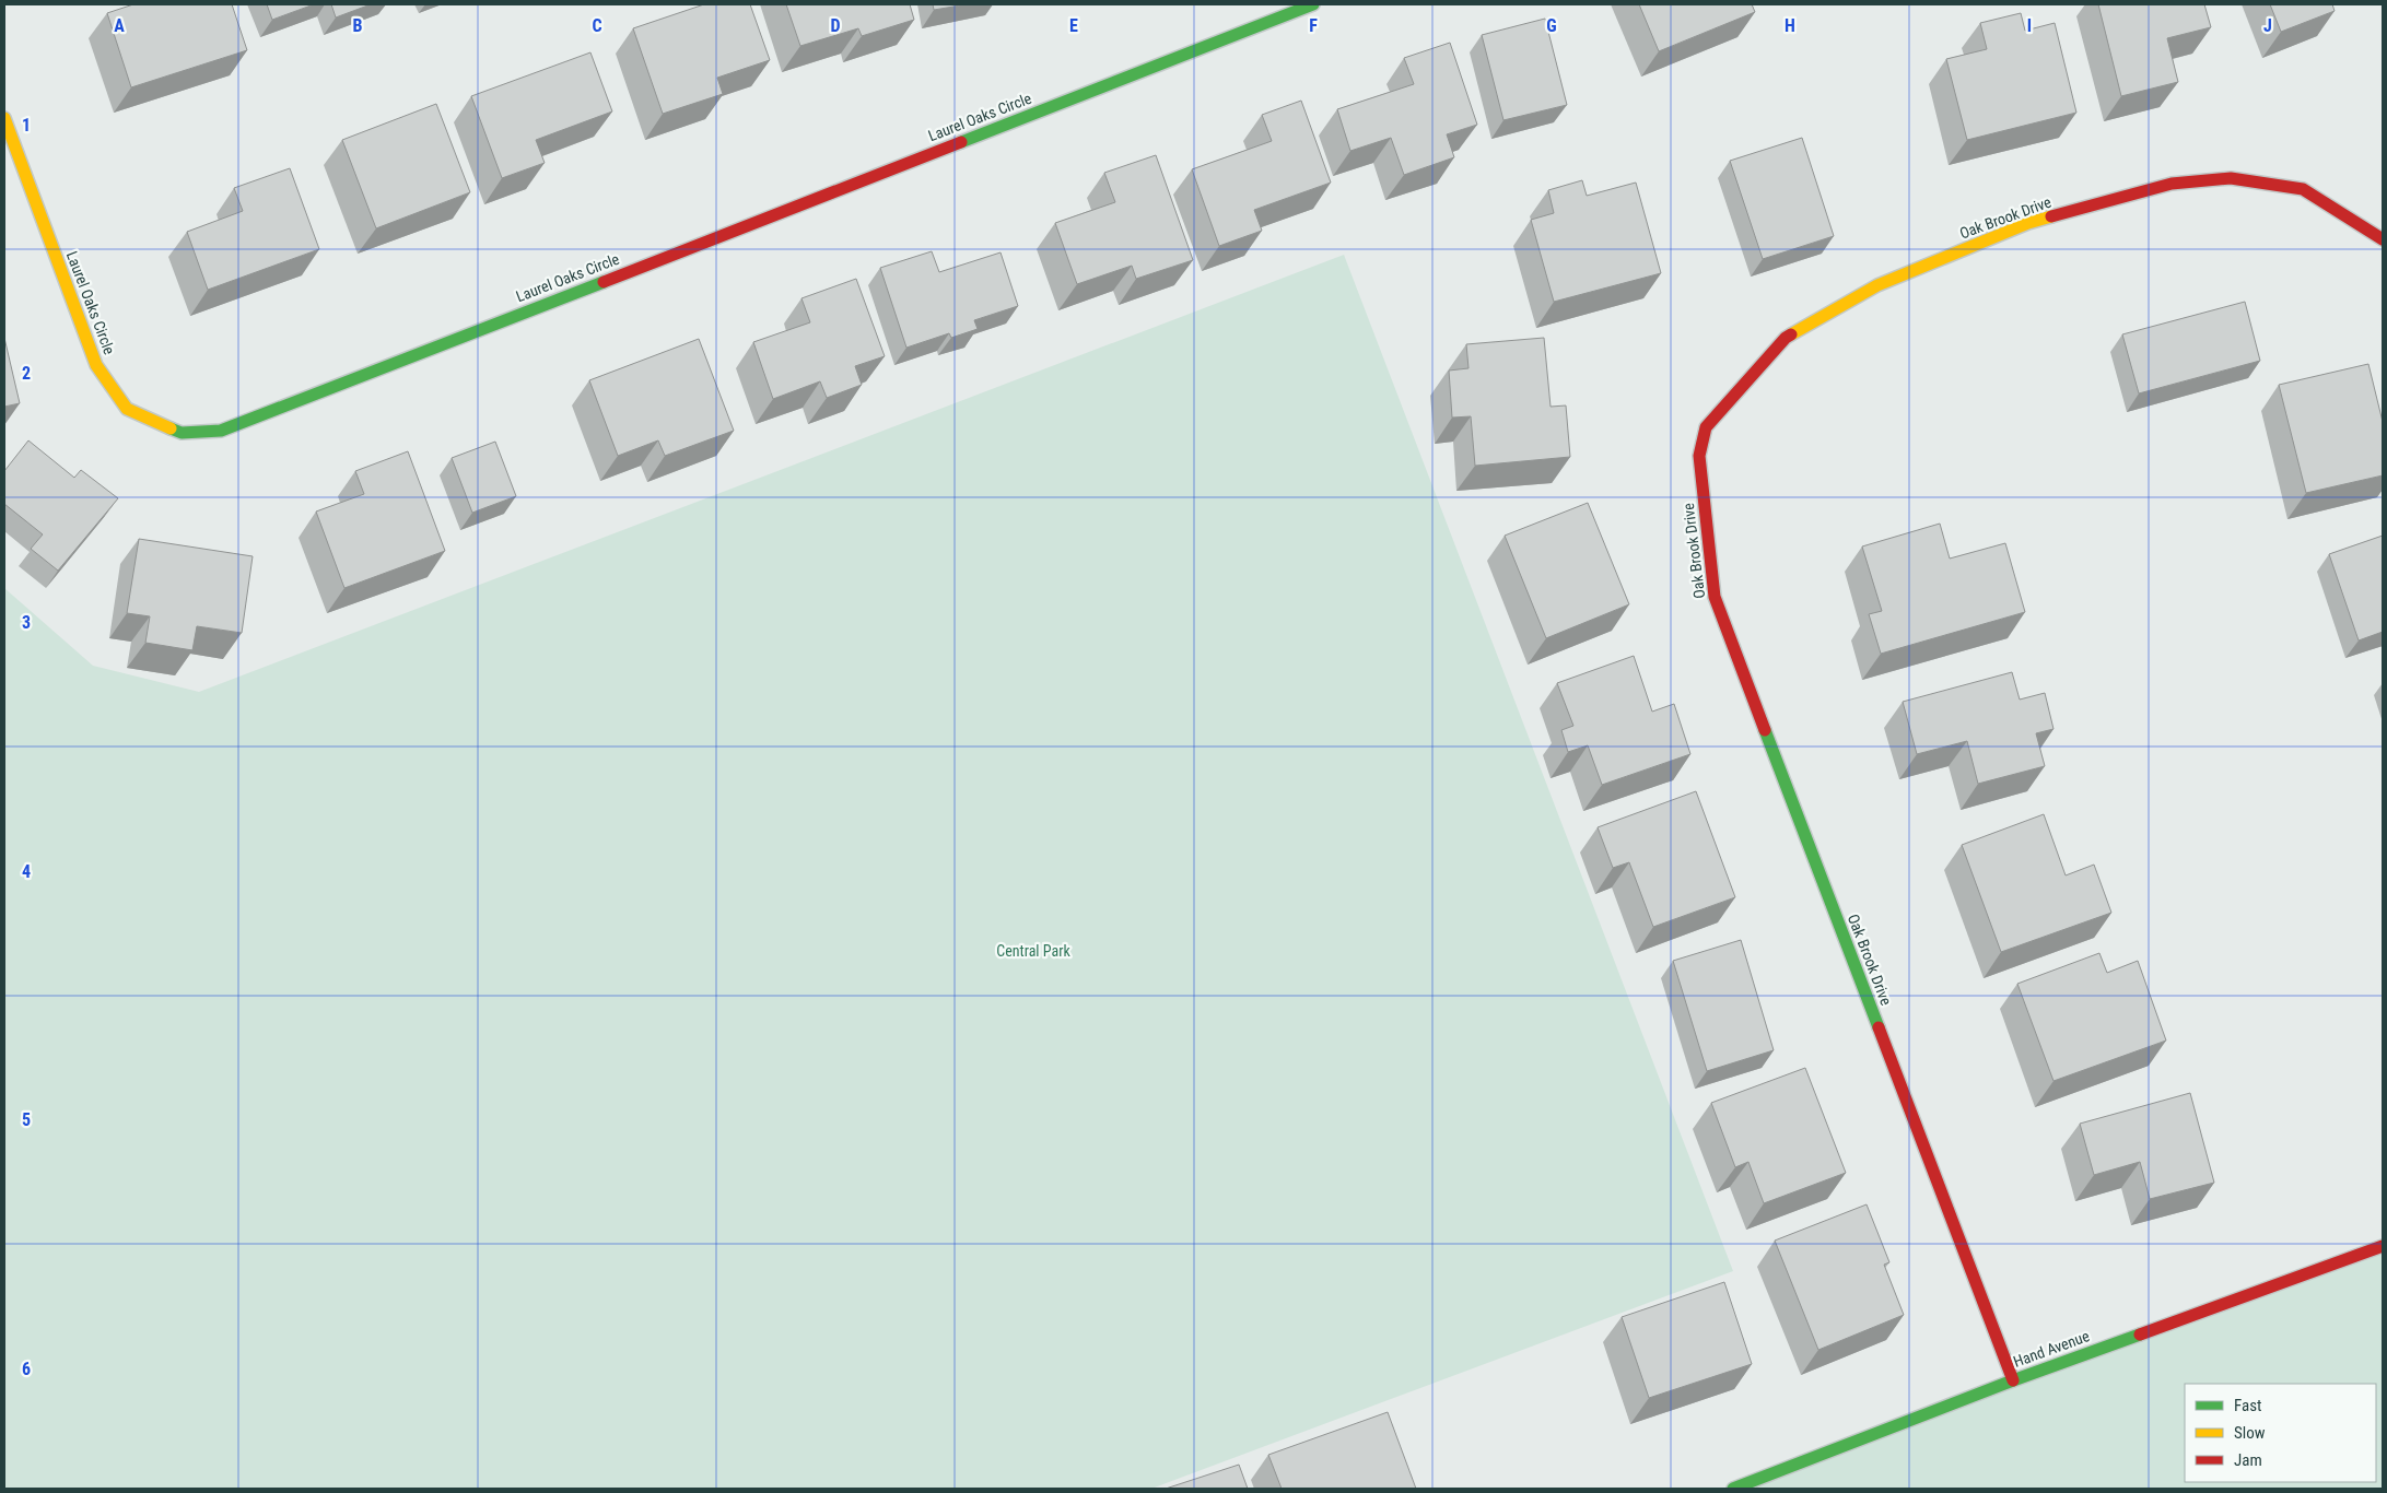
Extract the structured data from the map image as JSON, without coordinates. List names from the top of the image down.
{
  "streets": {
    "street": ["Laurel Oaks Circle", "Oak Brook Drive", "Hand Avenue"]
  },
  "crossings": [
    ["Oak Brook Drive", "Hand Avenue"]
  ],
  "parks": ["Central Park"],
  "legend": ["Fast", "Slow", "Jam"],
  "grid": {
    "columns": [
      "A",
      "B",
      "C",
      "D",
      "E",
      "F",
      "G",
      "H",
      "I",
      "J"
    ],
    "rows": [
      "1",
      "2",
      "3",
      "4",
      "5",
      "6"
    ]
  }
}
